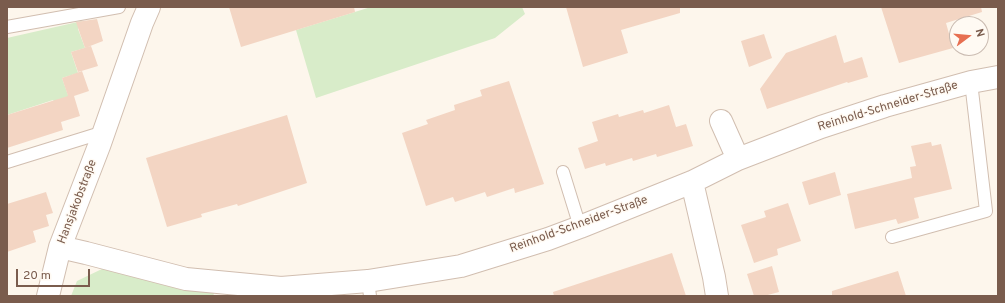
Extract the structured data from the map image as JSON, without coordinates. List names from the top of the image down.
{
  "streets": {
    "street": ["Reinhold-Schneider-Straße", "Hansjakobstraße"]
  },
  "crossings": [
    ["Reinhold-Schneider-Straße", "Hansjakobstraße"]
  ],
  "scale_bar": "20 m",
  "north": "right"
}
